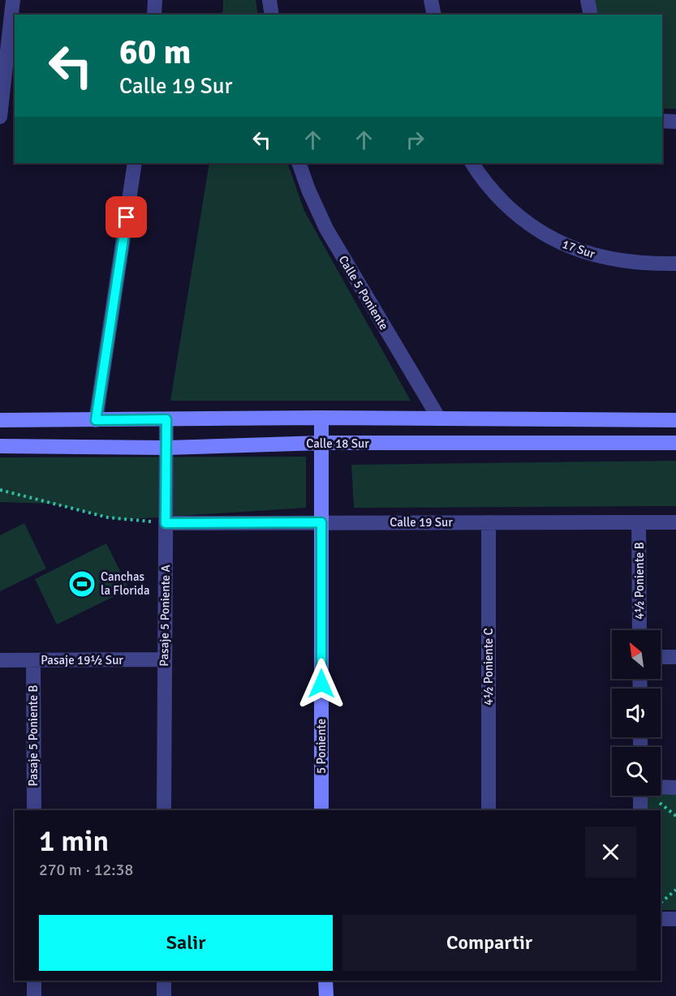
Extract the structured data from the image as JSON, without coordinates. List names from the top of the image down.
{
  "streets": {
    "main road": ["Calle 18 Sur", "5 Poniente"],
    "street": [
      "17 Sur",
      "Calle 5 Poniente",
      "Calle 19 Sur",
      "4½ Poniente B",
      "Pasaje 5 Poniente A",
      "Pasaje 19½ Sur",
      "4½ Poniente C",
      "Pasaje 5 Poniente B"
    ]
  },
  "crossings": [
    ["Calle 5 Poniente", "Calle 18 Sur"],
    ["Calle 18 Sur", "Pasaje 5 Poniente A"],
    ["Calle 18 Sur", "5 Poniente"],
    ["Calle 19 Sur", "4½ Poniente B"],
    ["Calle 19 Sur", "Pasaje 5 Poniente A"],
    ["Calle 19 Sur", "4½ Poniente C"],
    ["Calle 19 Sur", "5 Poniente"],
    ["Pasaje 5 Poniente A", "Pasaje 19½ Sur"],
    ["Pasaje 19½ Sur", "Pasaje 5 Poniente B"]
  ],
  "places": {
    "sports": ["Canchas la Florida"]
  },
  "north": "top left",
  "page": {
    "turn": ["60 m", "Calle 19 Sur"],
    "heading": ["1 min", "270 m · 12:38"],
    "buttons": ["Salir", "Compartir"]
  }
}
